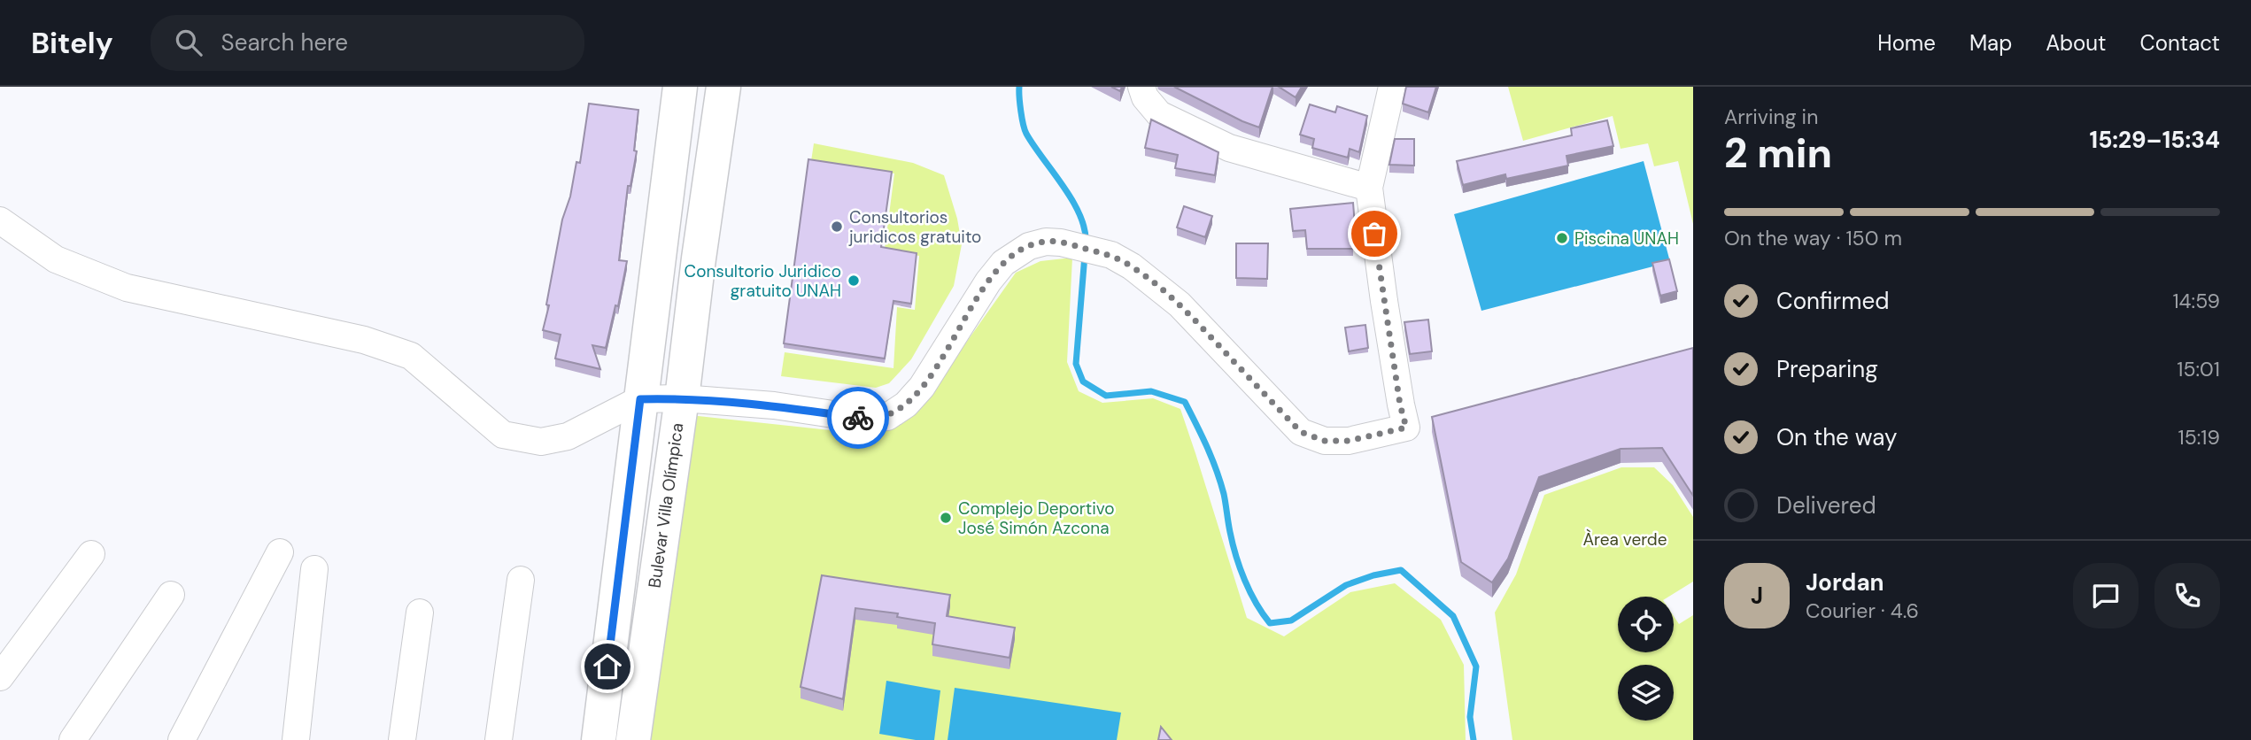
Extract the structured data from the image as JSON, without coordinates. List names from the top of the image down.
{
  "streets": {
    "main road": ["Bulevar Villa Olímpica"]
  },
  "parks": ["Àrea verde"],
  "places": [
    "Consultorios juridicos gratuito",
    "Piscina UNAH",
    "Consultorio Juridico gratuito UNAH",
    "Complejo Deportivo José Simón Azcona"
  ],
  "page": {
    "header": "Bitely",
    "search": "Search here",
    "nav": [
      "Home",
      "Map",
      "About",
      "Contact"
    ],
    "heading": ["2 min", "Arriving in", "15:29–15:34"],
    "panel": ["Jordan", "Courier · 4.6"],
    "bar": "On the way · 150 m",
    "list": [
      ["Confirmed", "14:59"],
      ["Preparing", "15:01"],
      ["On the way", "15:19"],
      "Delivered"
    ],
    "round": "J"
  }
}
